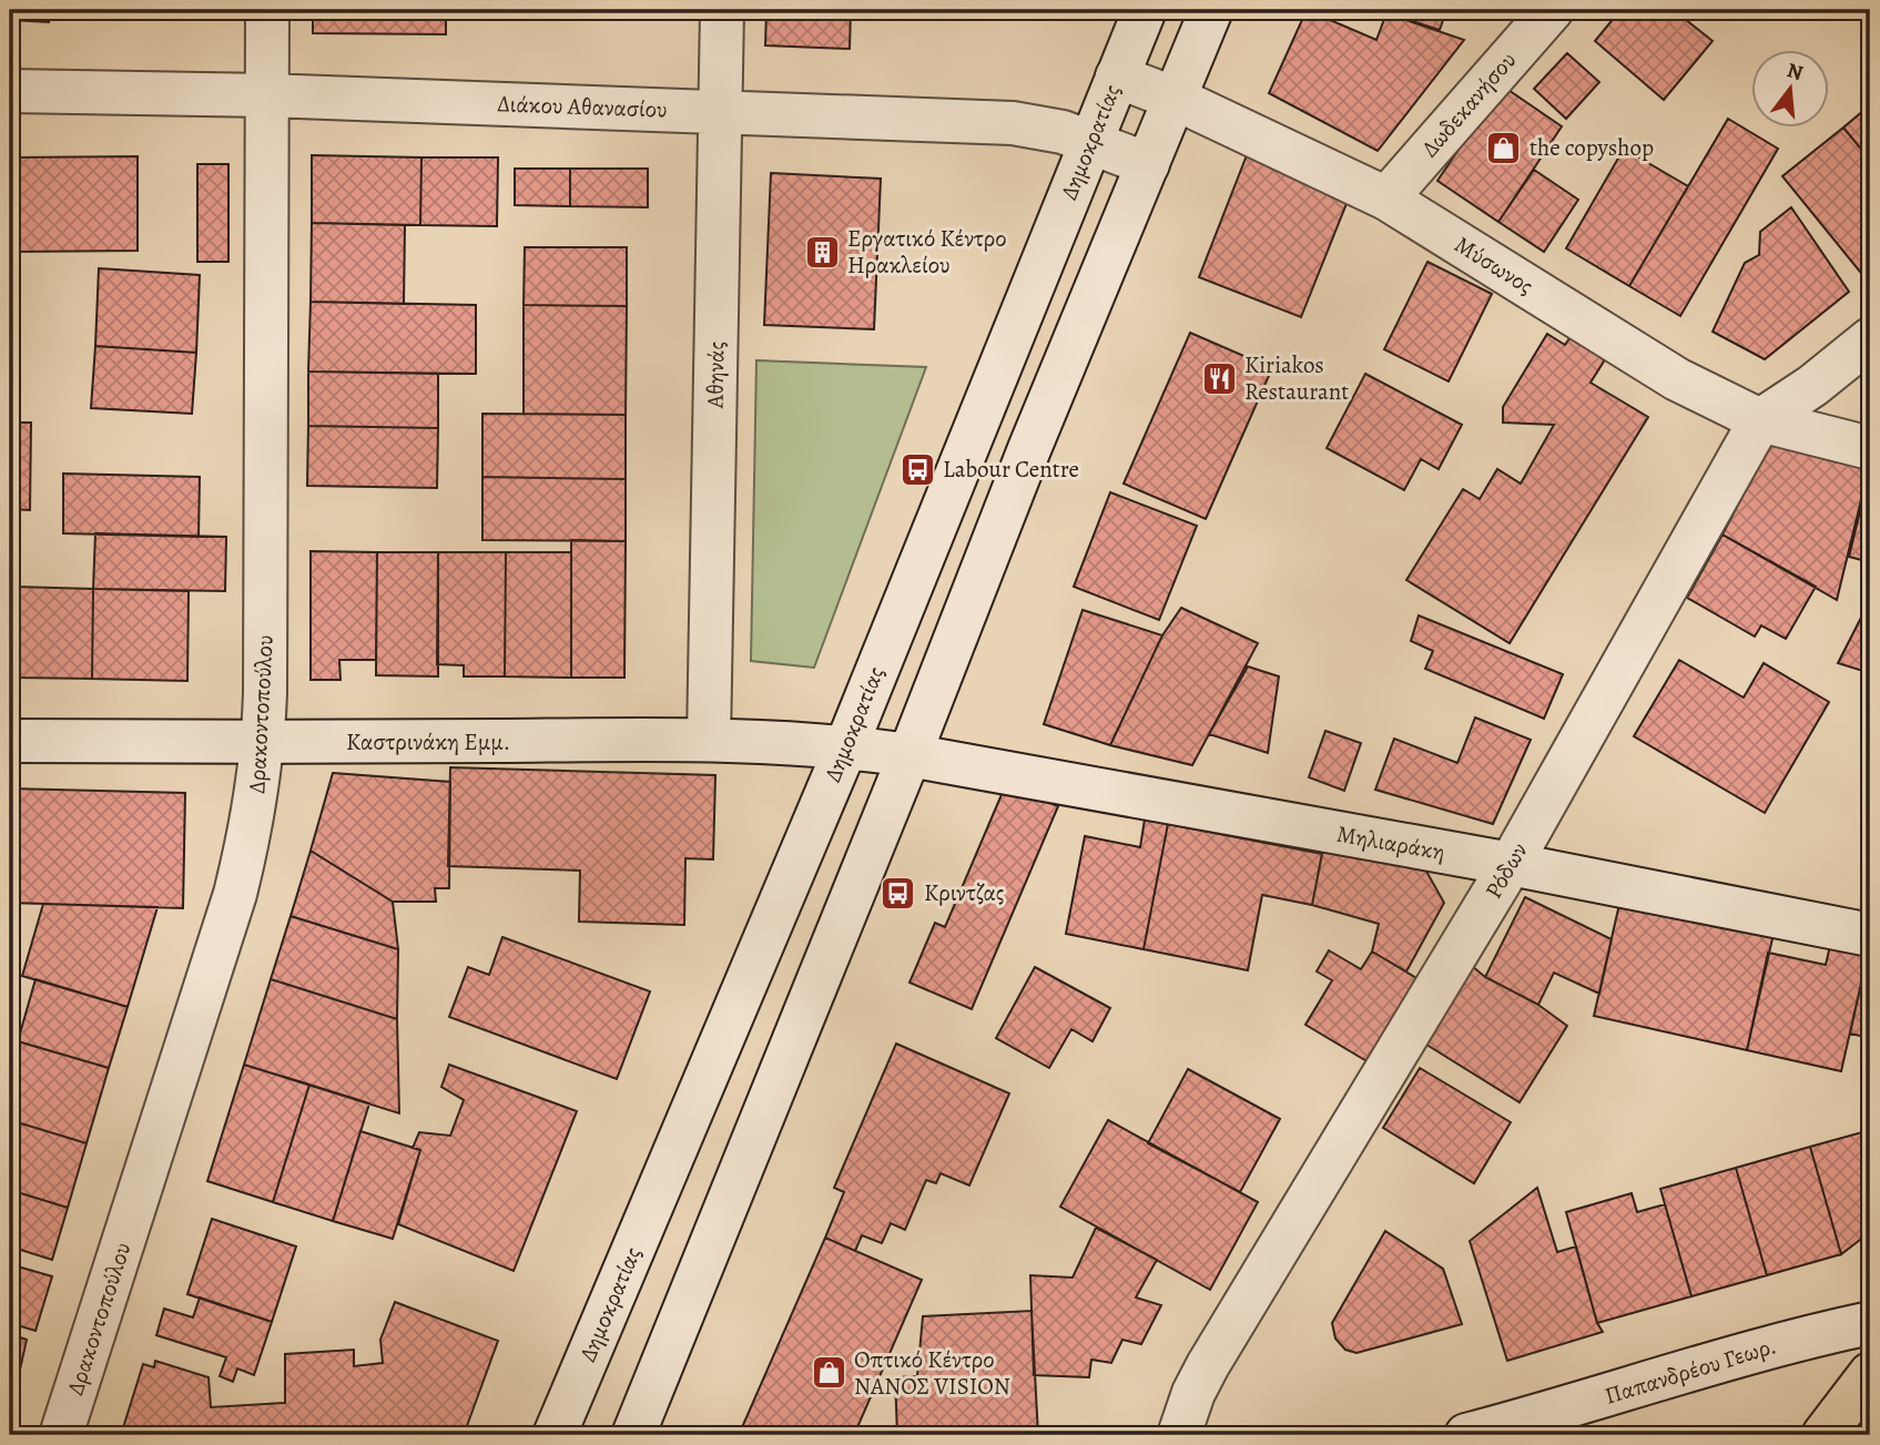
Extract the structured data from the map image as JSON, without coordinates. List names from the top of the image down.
{
  "streets": {
    "street": [
      "Δωδεκανήσου",
      "Διάκου Αθανασίου",
      "Δημοκρατίας",
      "Μύσωνος",
      "Αθηνάς",
      "Δρακοντοπούλου",
      "Καστρινάκη Εμμ.",
      "Μηλιαράκη",
      "Ρόδων",
      "Παπανδρέου Γεωρ."
    ]
  },
  "crossings": [
    ["Δωδεκανήσου", "Μύσωνος"],
    ["Διάκου Αθανασίου", "Δημοκρατίας"],
    ["Διάκου Αθανασίου", "Αθηνάς"],
    ["Διάκου Αθανασίου", "Δρακοντοπούλου"],
    ["Δημοκρατίας", "Μύσωνος"],
    ["Δημοκρατίας", "Καστρινάκη Εμμ."],
    ["Δημοκρατίας", "Μηλιαράκη"],
    ["Μύσωνος", "Ρόδων"],
    ["Αθηνάς", "Καστρινάκη Εμμ."],
    ["Δρακοντοπούλου", "Καστρινάκη Εμμ."],
    ["Καστρινάκη Εμμ.", "Μηλιαράκη"],
    ["Μηλιαράκη", "Ρόδων"]
  ],
  "places": {
    "shop": ["the copyshop", "Οπτικό Κέντρο ΝΑΝΟΣ VISION"],
    "building": ["Εργατικό Κέντρο Ηρακλείου"],
    "restaurant": ["Kiriakos Restaurant"],
    "bus stop": ["Labour Centre", "Κριντζας"]
  },
  "north": "top"
}
